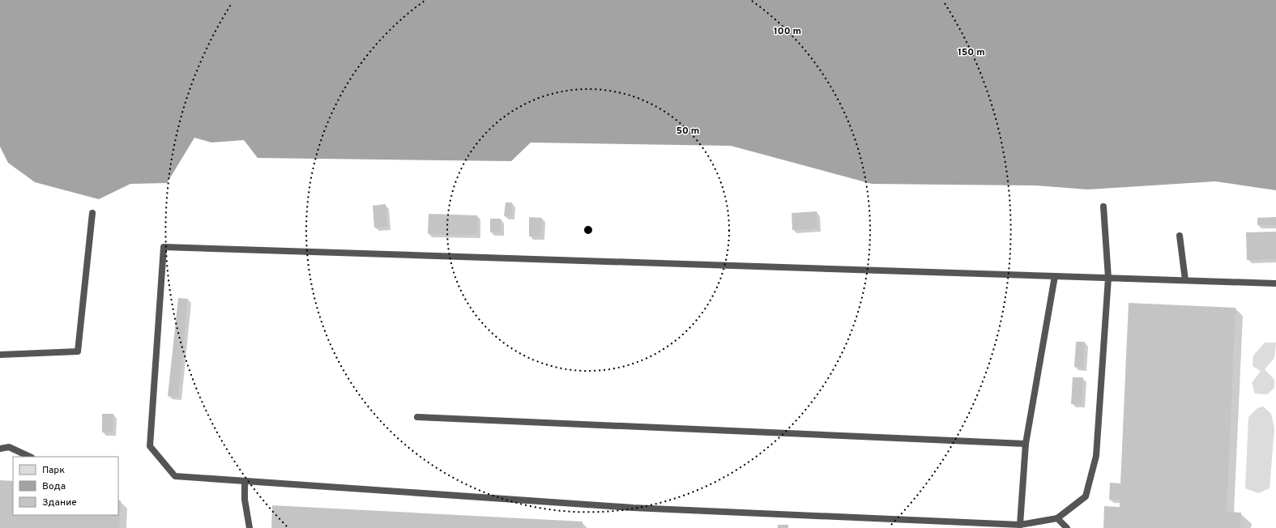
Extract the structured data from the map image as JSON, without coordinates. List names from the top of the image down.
{
  "legend": ["Парк", "Вода", "Здание"],
  "rings": ["100 m", "150 m", "50 m"]
}
